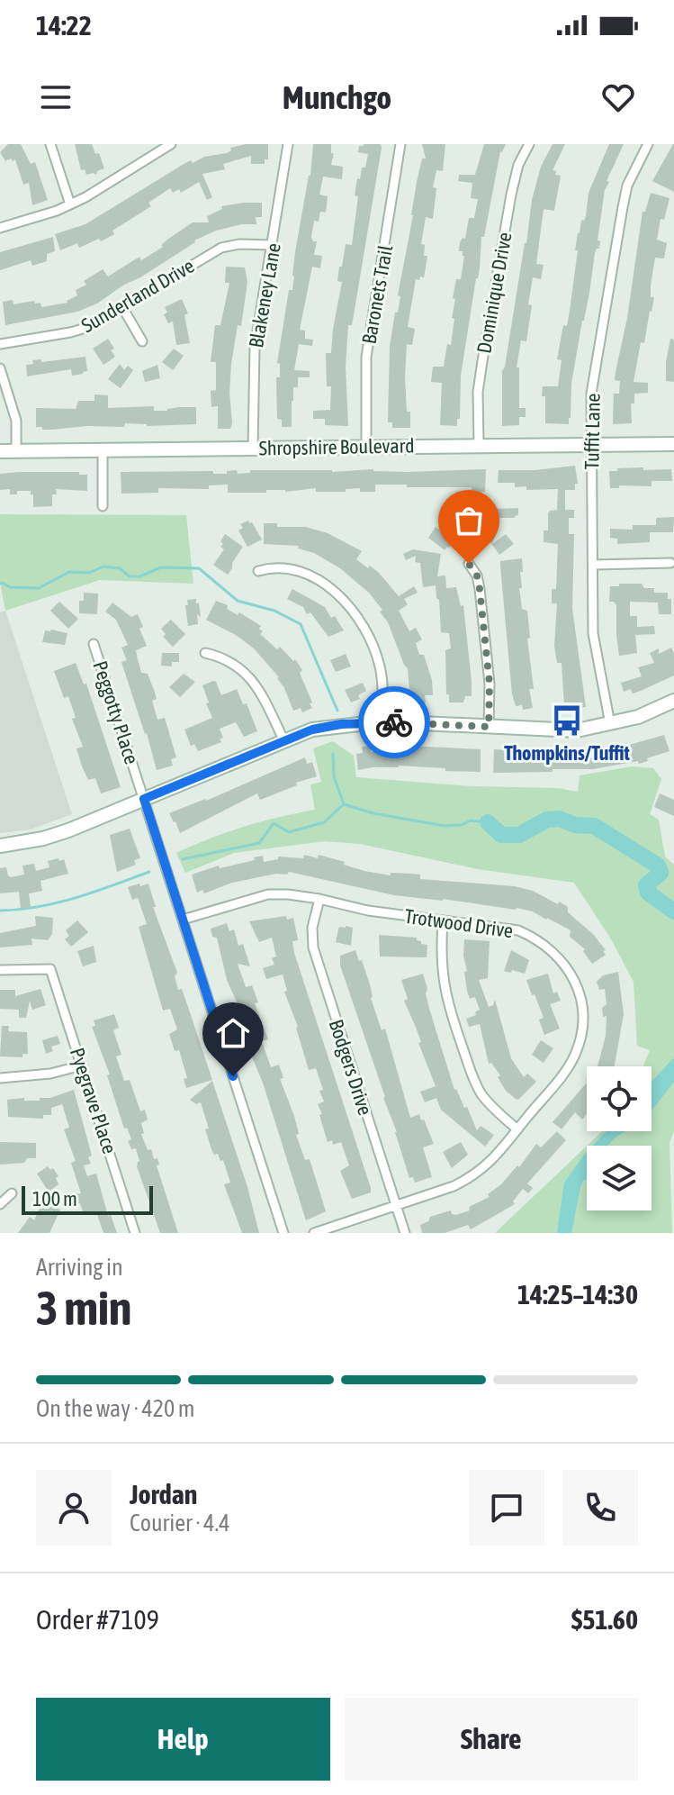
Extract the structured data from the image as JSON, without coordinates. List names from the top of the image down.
{
  "streets": {
    "street": [
      "Dominique Drive",
      "Baronets Trail",
      "Sunderland Drive",
      "Blakeney Lane",
      "Tuffit Lane",
      "Shropshire Boulevard",
      "Peggotty Place",
      "Trotwood Drive",
      "Bodgers Drive",
      "Pyegrave Place"
    ]
  },
  "crossings": [
    ["Dominique Drive", "Shropshire Boulevard"],
    ["Baronets Trail", "Shropshire Boulevard"],
    ["Sunderland Drive", "Blakeney Lane"],
    ["Blakeney Lane", "Shropshire Boulevard"],
    ["Tuffit Lane", "Shropshire Boulevard"],
    ["Peggotty Place", "Trotwood Drive"],
    ["Trotwood Drive", "Bodgers Drive"]
  ],
  "places": {
    "bus stop": ["Thompkins/Tuffit"]
  },
  "scale_bar": "100 m",
  "page": {
    "status": "14:22",
    "header": "Munchgo",
    "scale": "100 m",
    "heading": ["3 min", "Arriving in", "14:25–14:30"],
    "panel": [
      "Jordan",
      "Courier · 4.4",
      "Order #7109",
      "$51.60"
    ],
    "bar": "On the way · 420 m",
    "buttons": ["Help", "Share"]
  }
}
